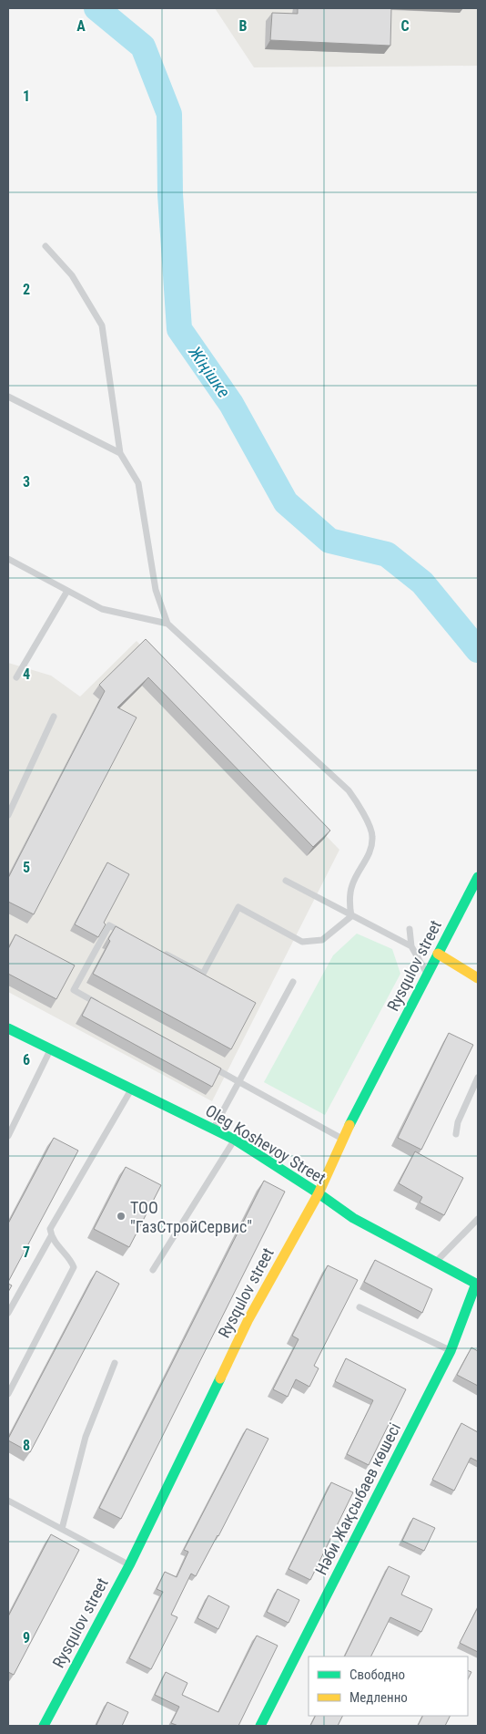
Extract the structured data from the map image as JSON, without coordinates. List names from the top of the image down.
{
  "streets": {
    "street": ["Rysqulov street", "Oleg Koshevoy Street", "Нәби Жақсыбаев көшесі"]
  },
  "crossings": [
    ["Rysqulov street", "Oleg Koshevoy Street"],
    ["Oleg Koshevoy Street", "Нәби Жақсыбаев көшесі"]
  ],
  "water": ["Жіңішке"],
  "places": ["ТОО \"ГазСтройСервис\""],
  "legend": ["Свободно", "Медленно"],
  "grid": {
    "columns": ["A", "B", "C"],
    "rows": [
      "1",
      "2",
      "3",
      "4",
      "5",
      "6",
      "7",
      "8",
      "9"
    ]
  }
}
